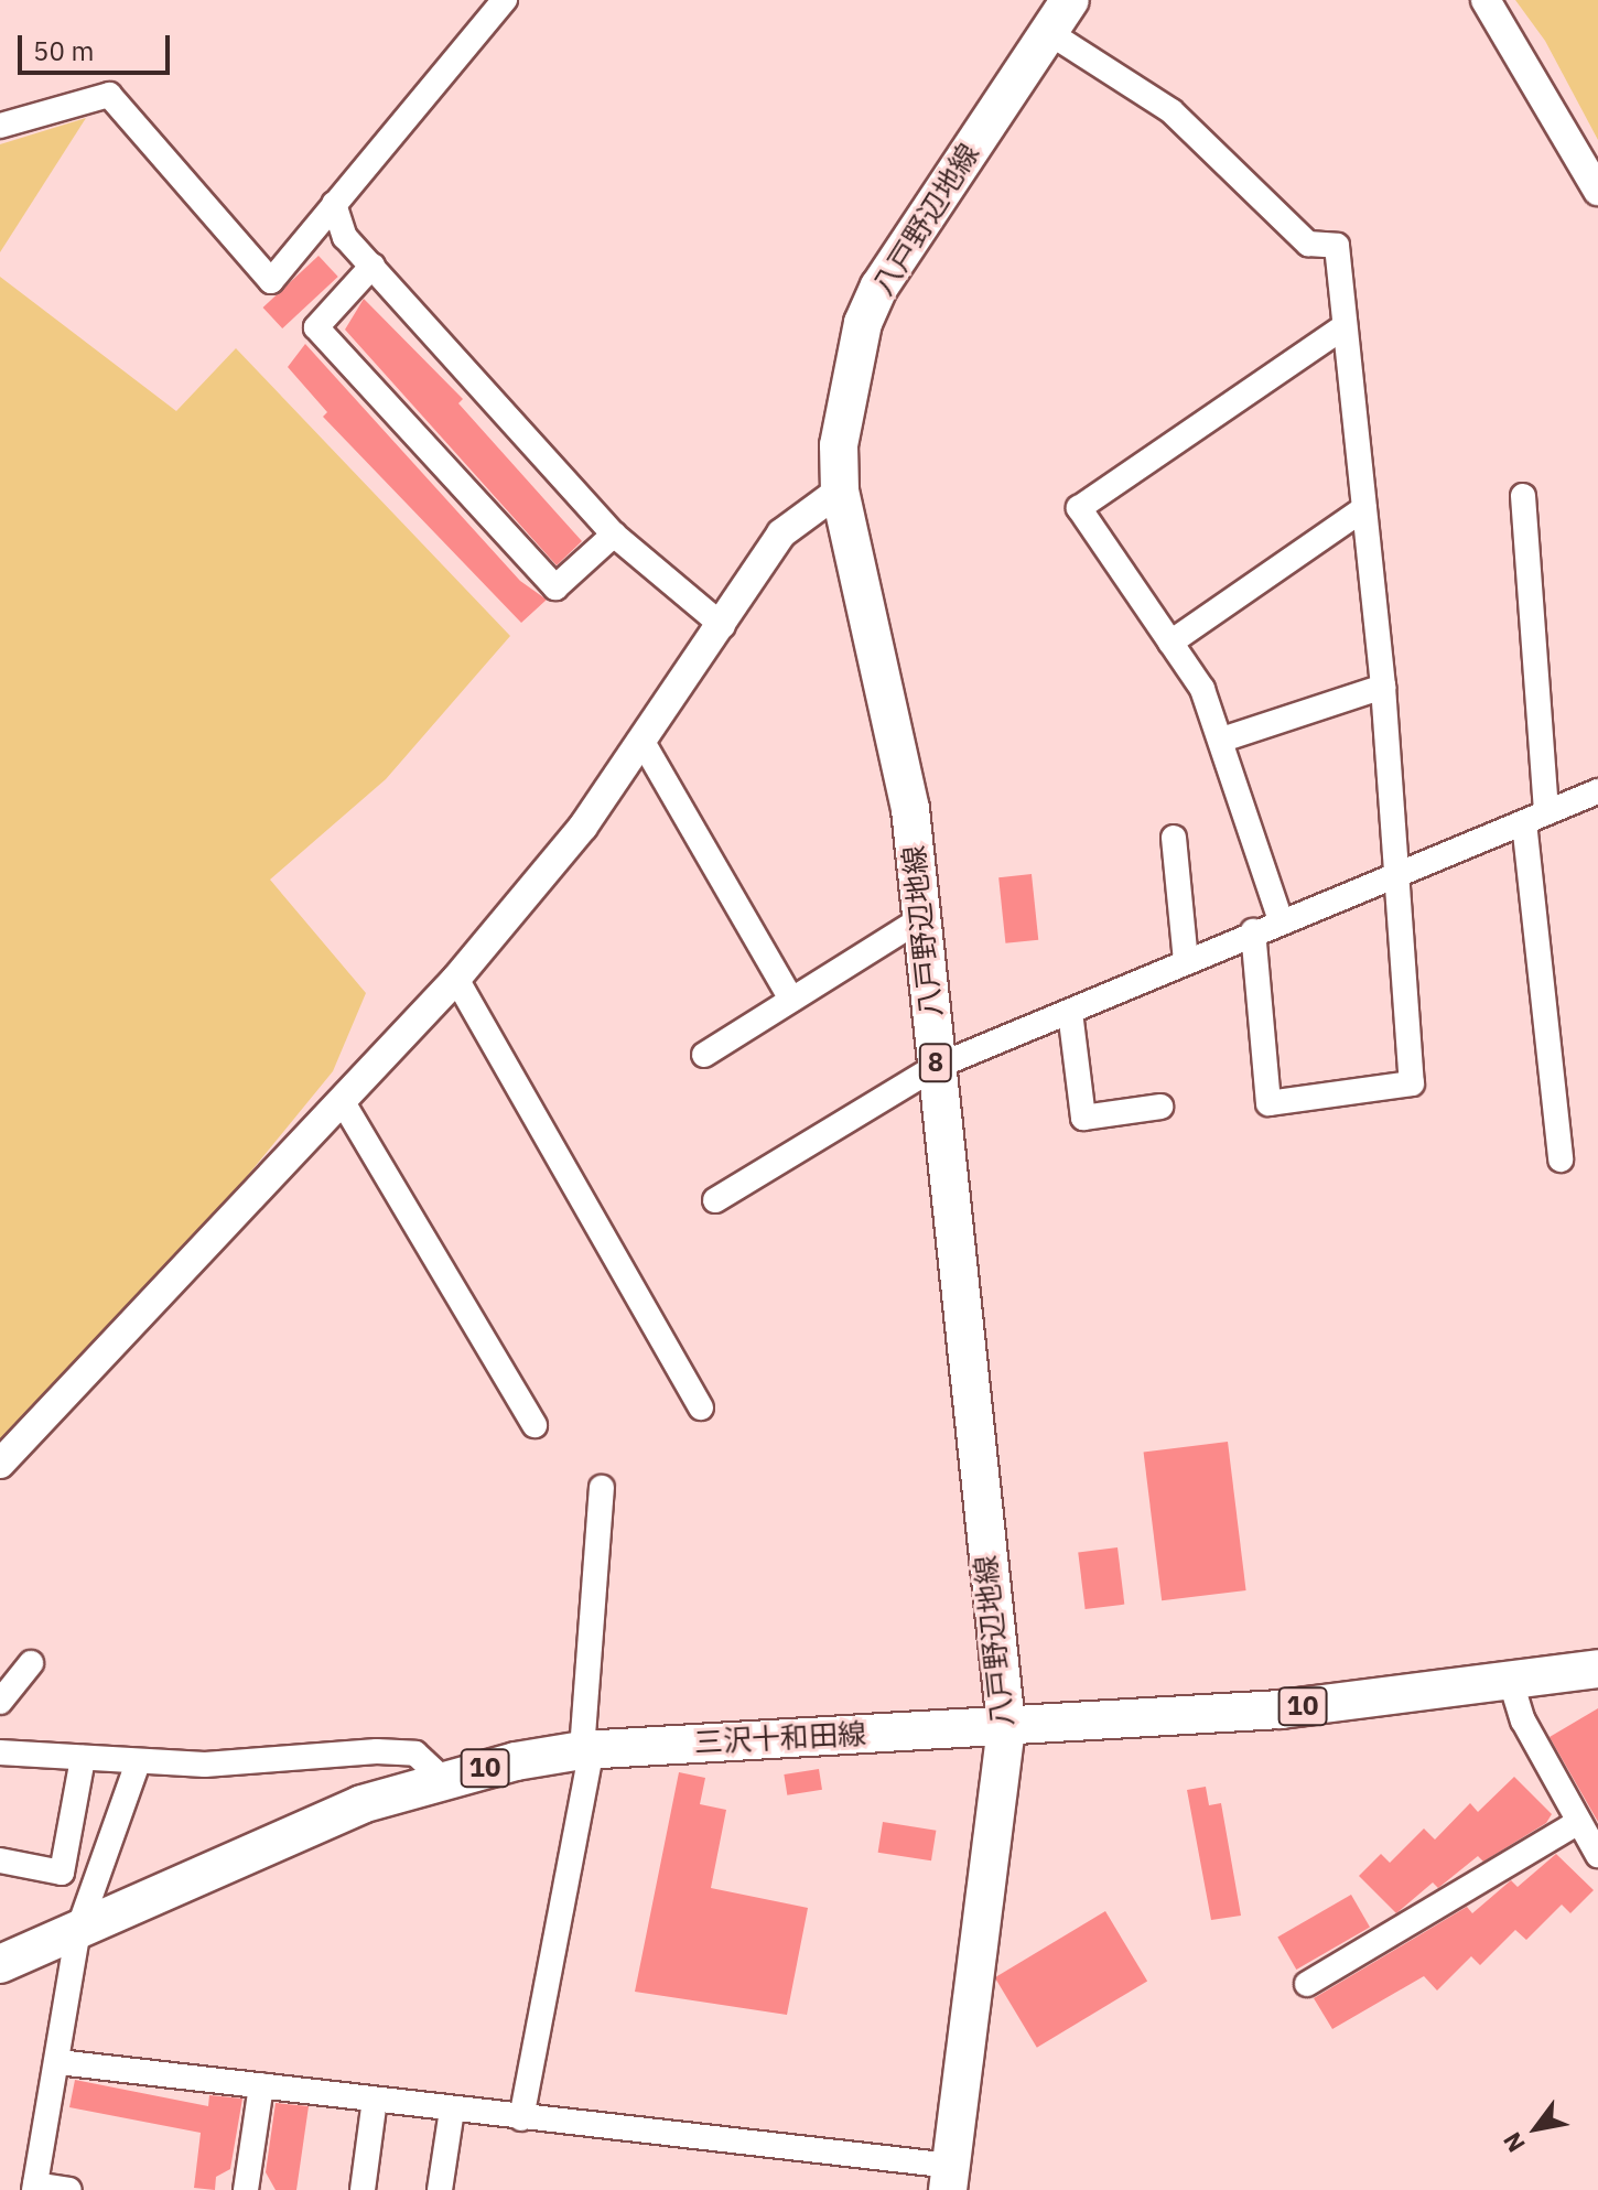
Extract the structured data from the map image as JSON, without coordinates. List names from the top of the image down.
{
  "streets": {
    "main road": [
      "八戸野辺地線",
      "8",
      "10",
      "三沢十和田線"
    ]
  },
  "crossings": [
    ["八戸野辺地線", "三沢十和田線"]
  ],
  "scale_bar": "50 m",
  "north": "bottom left"
}
